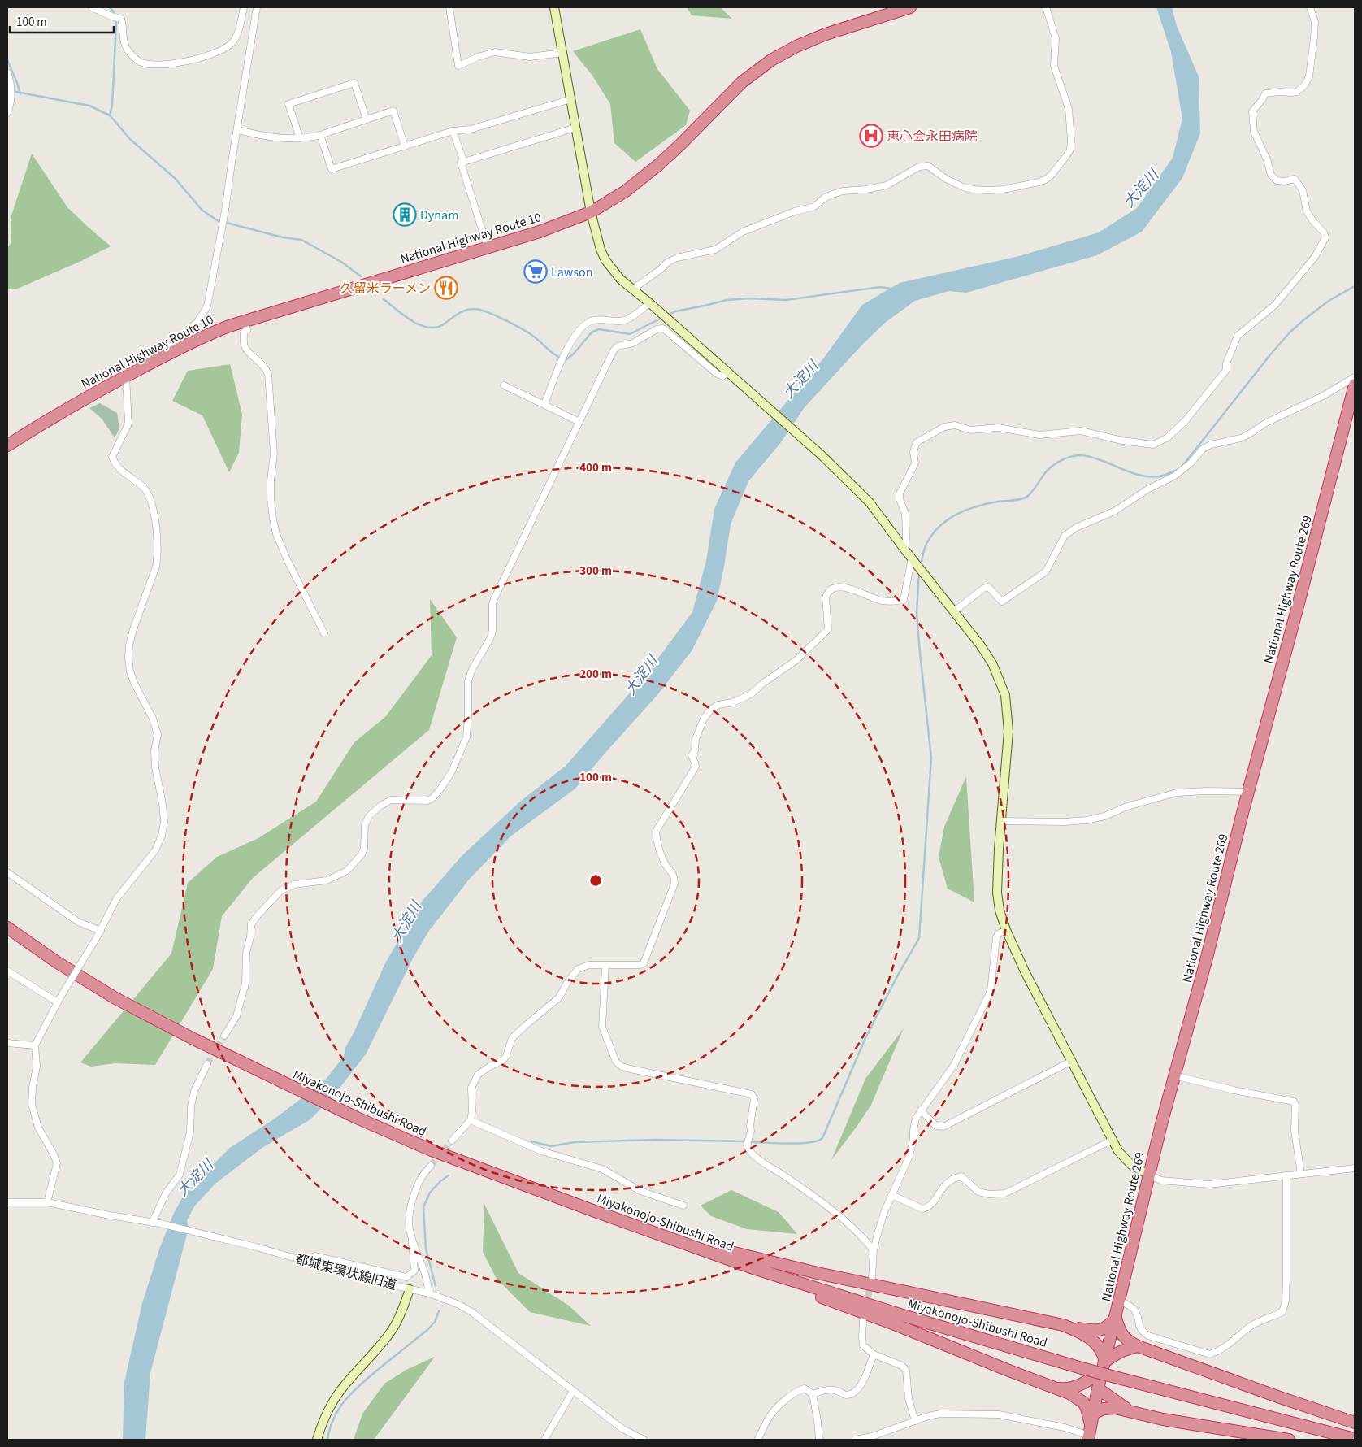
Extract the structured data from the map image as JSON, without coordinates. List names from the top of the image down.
{
  "streets": {
    "highway": ["National Highway Route 10", "National Highway Route 269", "Miyakonojo-Shibushi Road"],
    "street": ["都城東環状線旧道"]
  },
  "water": ["大淀川"],
  "places": {
    "hospital": ["恵心会永田病院"],
    "building": ["Dynam"],
    "supermarket": ["Lawson"],
    "restaurant": ["久留米ラーメン"]
  },
  "scale_bar": "100 m",
  "rings": [
    "400 m",
    "300 m",
    "200 m",
    "100 m"
  ]
}
